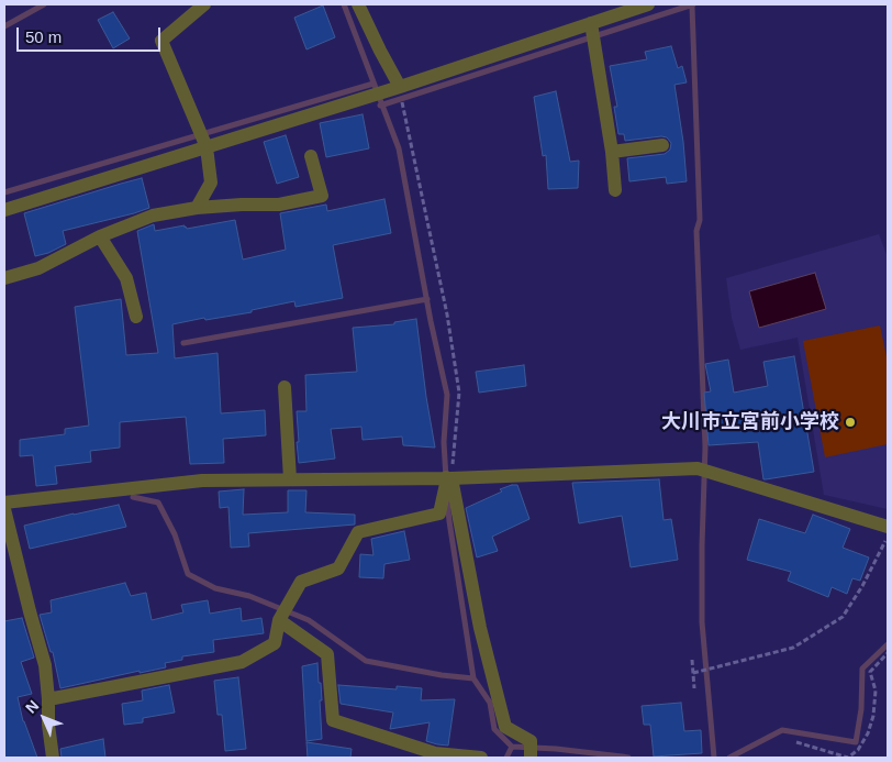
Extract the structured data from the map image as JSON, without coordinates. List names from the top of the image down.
{
  "places": ["大川市立宮前小学校"],
  "scale_bar": "50 m",
  "north": "top left"
}
